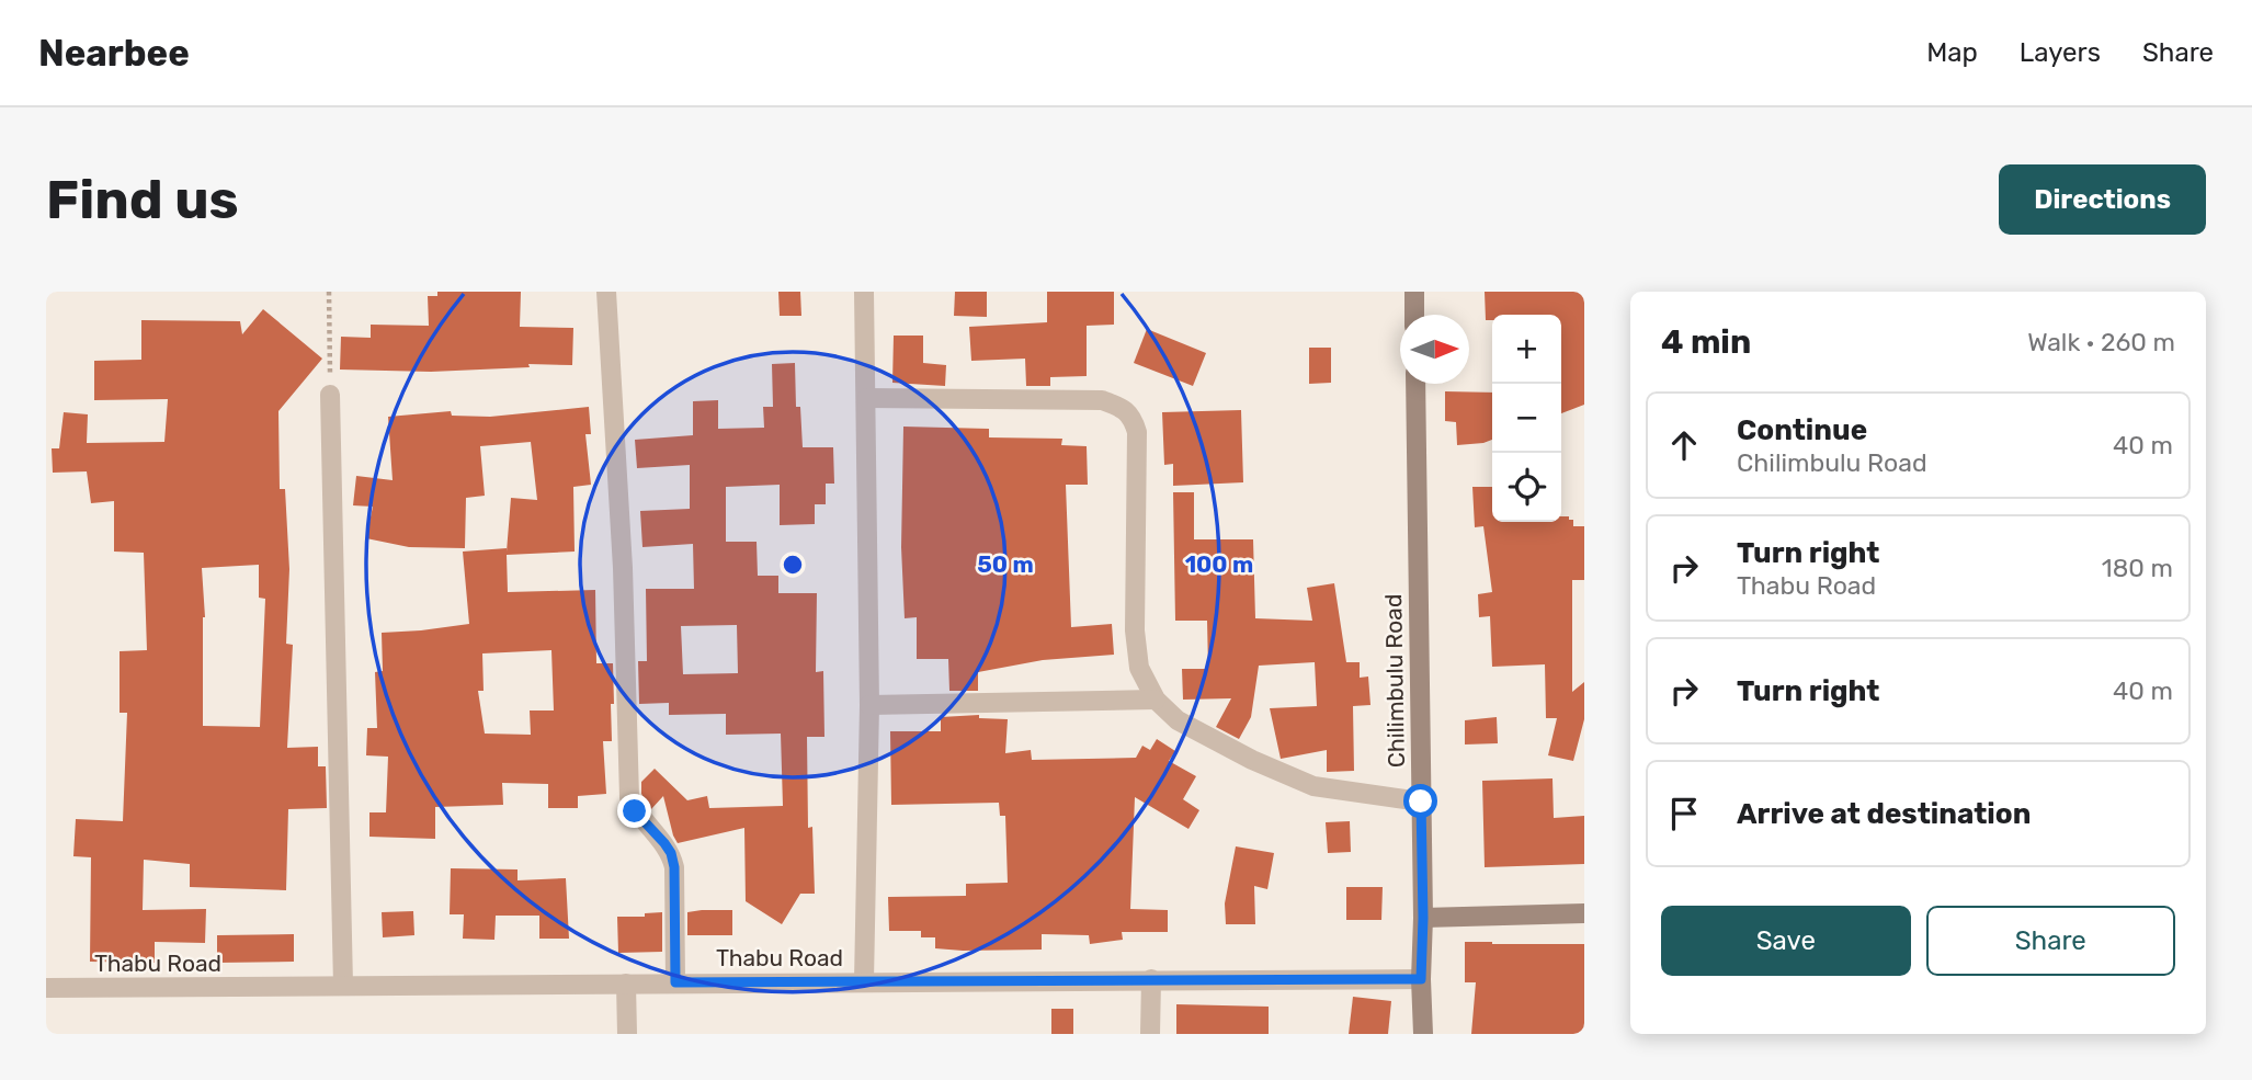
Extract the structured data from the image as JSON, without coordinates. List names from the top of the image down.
{
  "streets": {
    "main road": ["Chilimbulu Road"],
    "street": ["Thabu Road"]
  },
  "crossings": [
    ["Chilimbulu Road", "Thabu Road"]
  ],
  "north": "right",
  "page": {
    "header": "Nearbee",
    "nav": ["Map", "Layers", "Share"],
    "buttons": [
      "Directions",
      ["Save", "Share"]
    ],
    "title": "Find us",
    "heading": ["4 min", "Walk · 260 m"],
    "map_buttons": ["+", "−"],
    "list": [
      ["Continue", "Chilimbulu Road", "40 m"],
      ["Turn right", "Thabu Road", "180 m"],
      ["Turn right", "40 m"],
      "Arrive at destination"
    ]
  },
  "rings": ["50 m", "100 m"]
}
